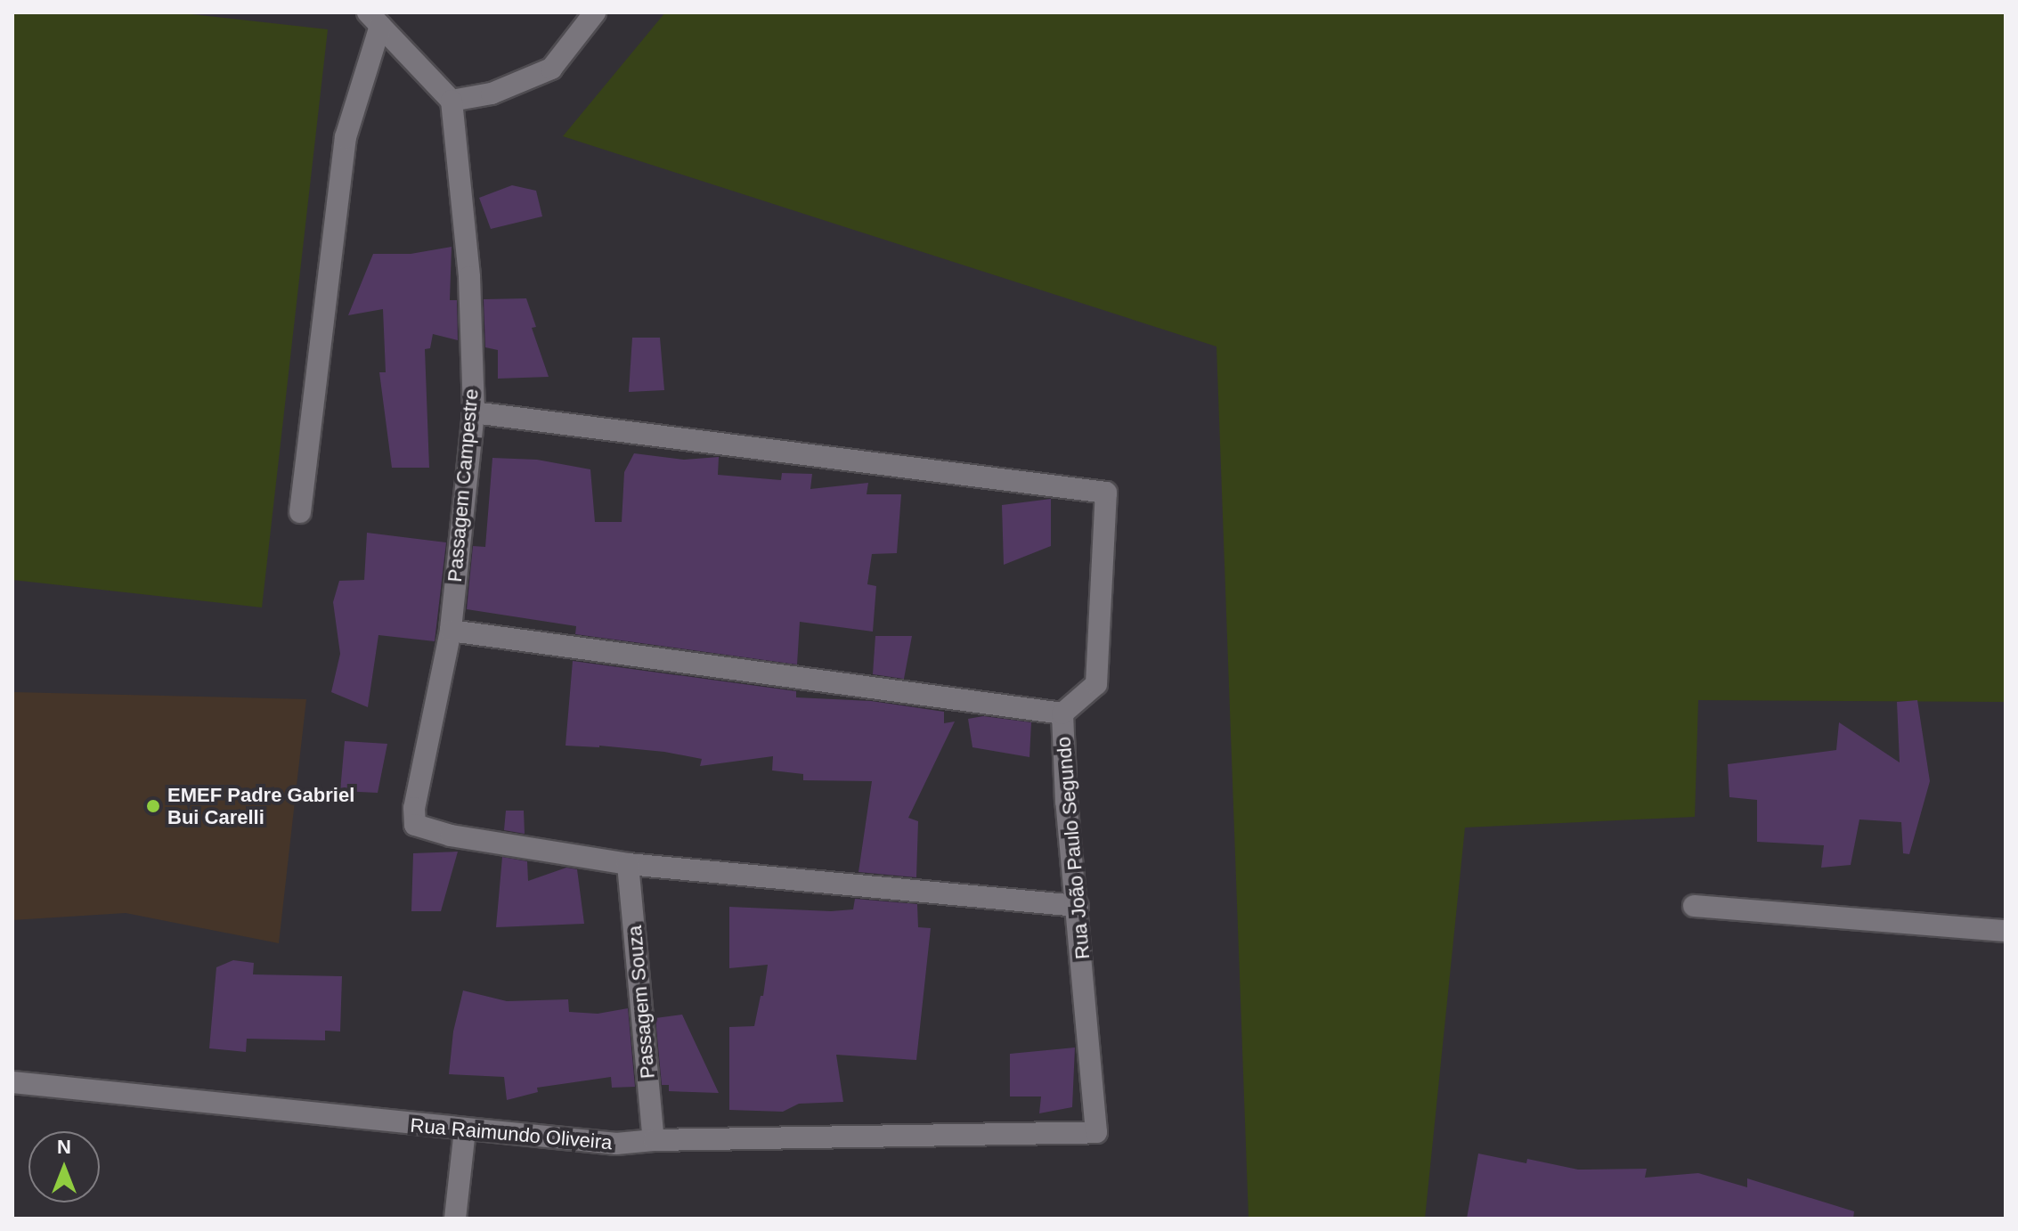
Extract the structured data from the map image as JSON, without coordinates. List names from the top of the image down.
{
  "streets": {
    "street": [
      "Passagem Campestre",
      "Rua João Paulo Segundo",
      "Passagem Souza",
      "Rua Raimundo Oliveira"
    ]
  },
  "crossings": [
    ["Passagem Campestre", "Rua João Paulo Segundo"],
    ["Passagem Campestre", "Passagem Souza"],
    ["Rua João Paulo Segundo", "Rua Raimundo Oliveira"],
    ["Passagem Souza", "Rua Raimundo Oliveira"]
  ],
  "places": ["EMEF Padre Gabriel Bui Carelli"],
  "north": "top"
}
